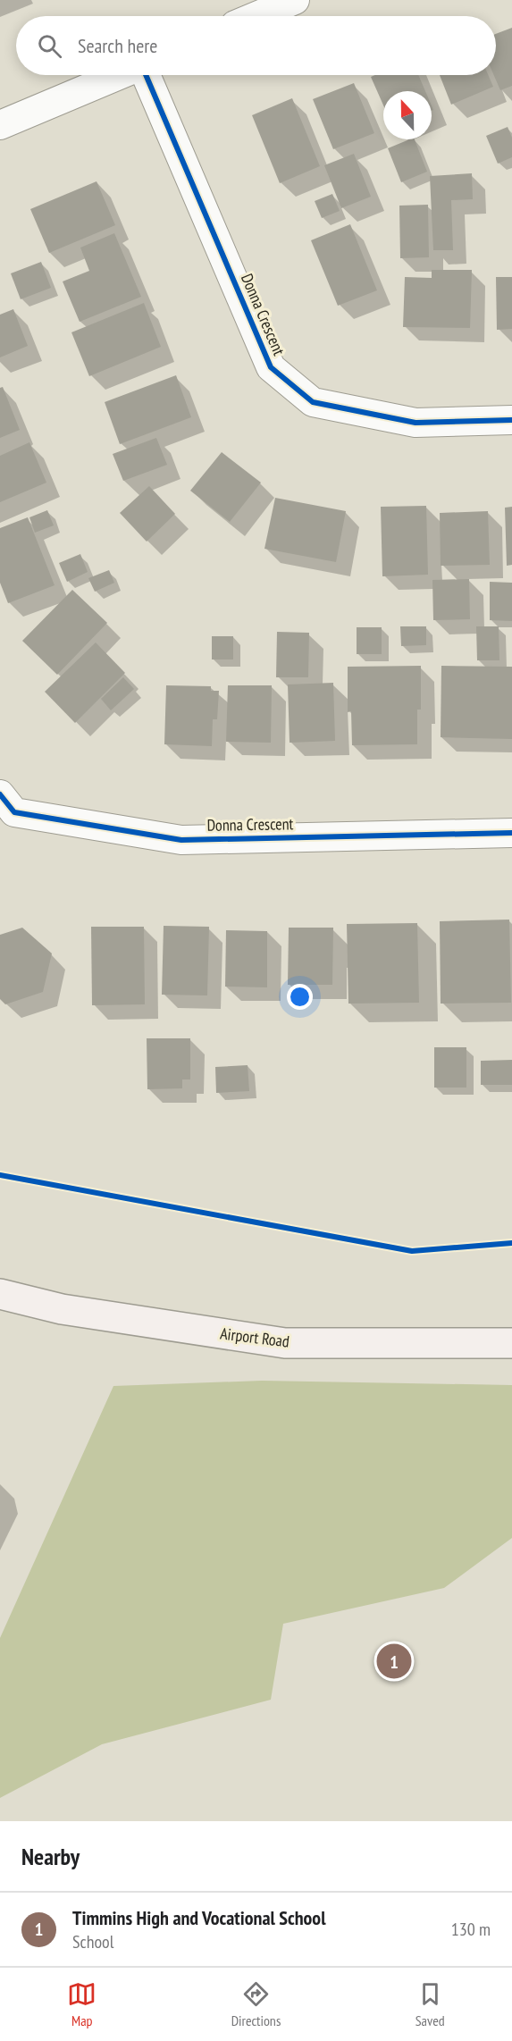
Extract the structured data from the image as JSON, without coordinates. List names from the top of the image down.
{
  "streets": {
    "main road": ["Airport Road"],
    "street": ["Donna Crescent"]
  },
  "north": "top",
  "page": {
    "search": "Search here",
    "pins": "1",
    "heading": "Nearby",
    "list": [
      {
        "mark": "1",
        "name": "Timmins High and Vocational School",
        "note": "School",
        "value": "130 m"
      }
    ],
    "nav": ["Map", "Directions", "Saved"]
  }
}
